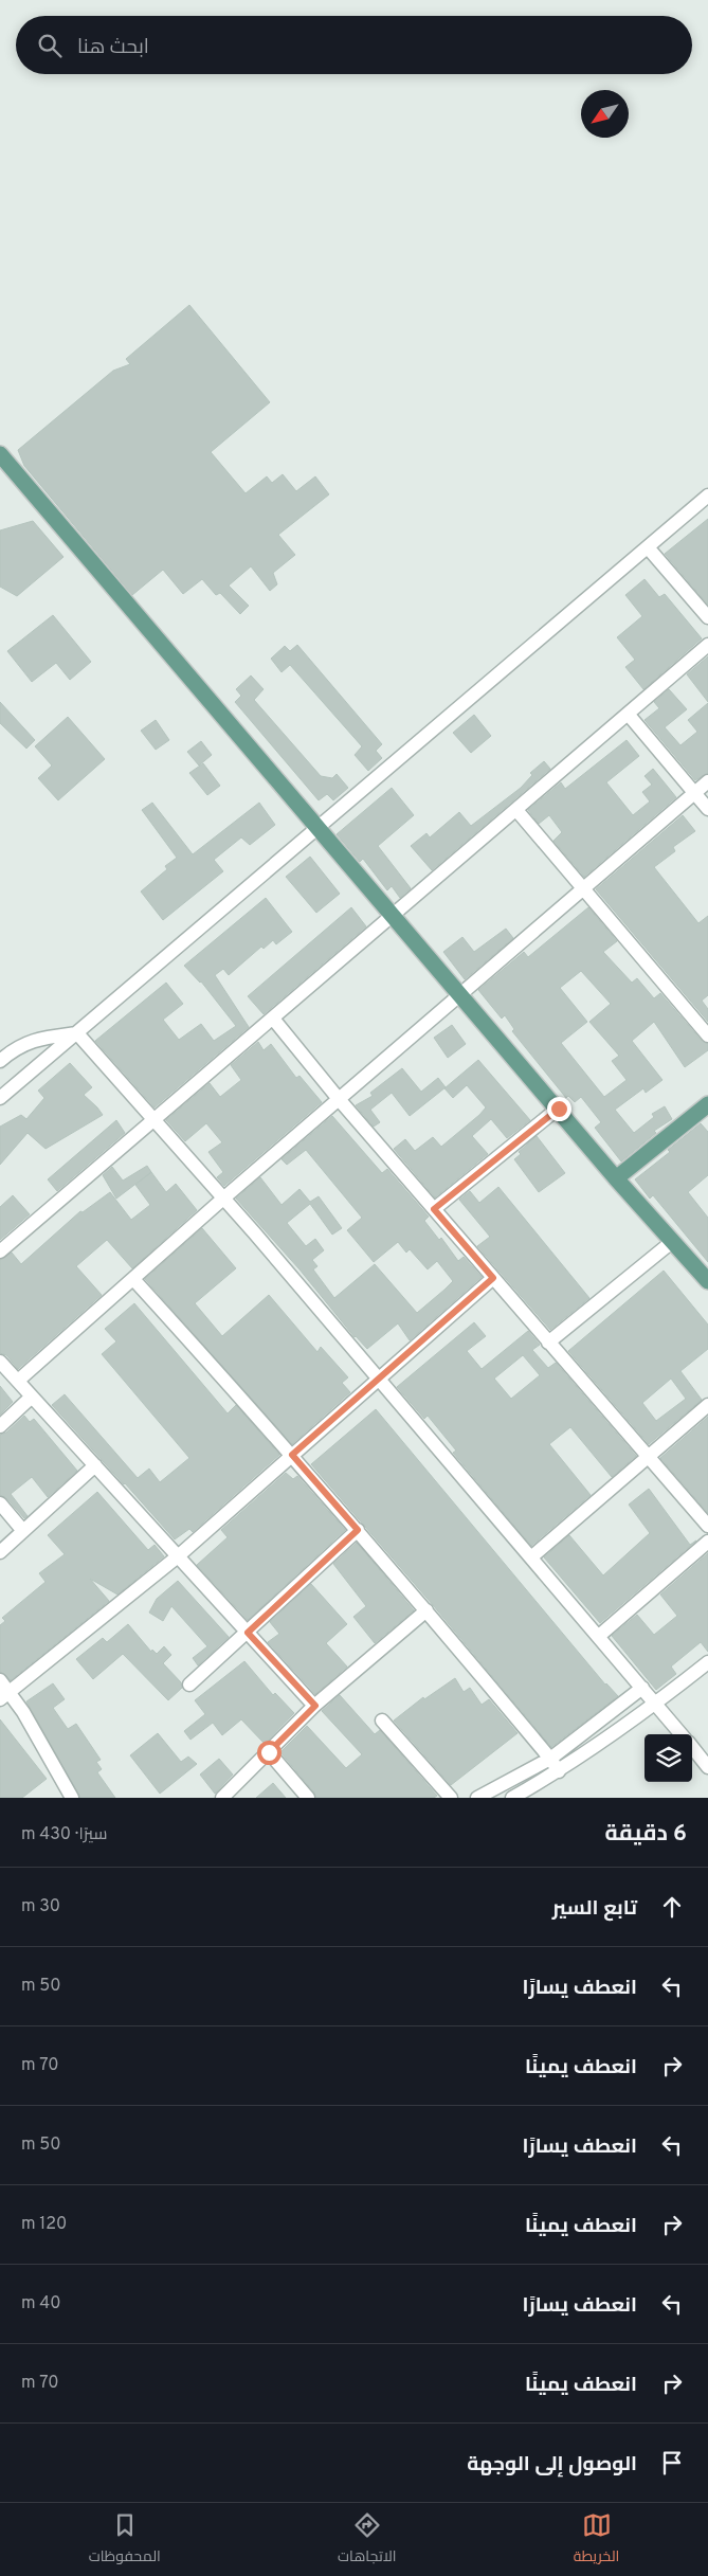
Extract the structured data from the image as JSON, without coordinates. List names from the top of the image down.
{
  "north": "bottom left",
  "page": {
    "search": "ابحث هنا",
    "heading": ["6 دقيقة", "سيرًا · 430 m"],
    "list": [
      ["تابع السير", "30 m"],
      ["انعطف يسارًا", "50 m"],
      ["انعطف يمينًا", "70 m"],
      ["انعطف يسارًا", "50 m"],
      ["انعطف يمينًا", "120 m"],
      ["انعطف يسارًا", "40 m"],
      ["انعطف يمينًا", "70 m"],
      "الوصول إلى الوجهة"
    ],
    "nav": ["الخريطة", "الاتجاهات", "المحفوظات"]
  }
}
